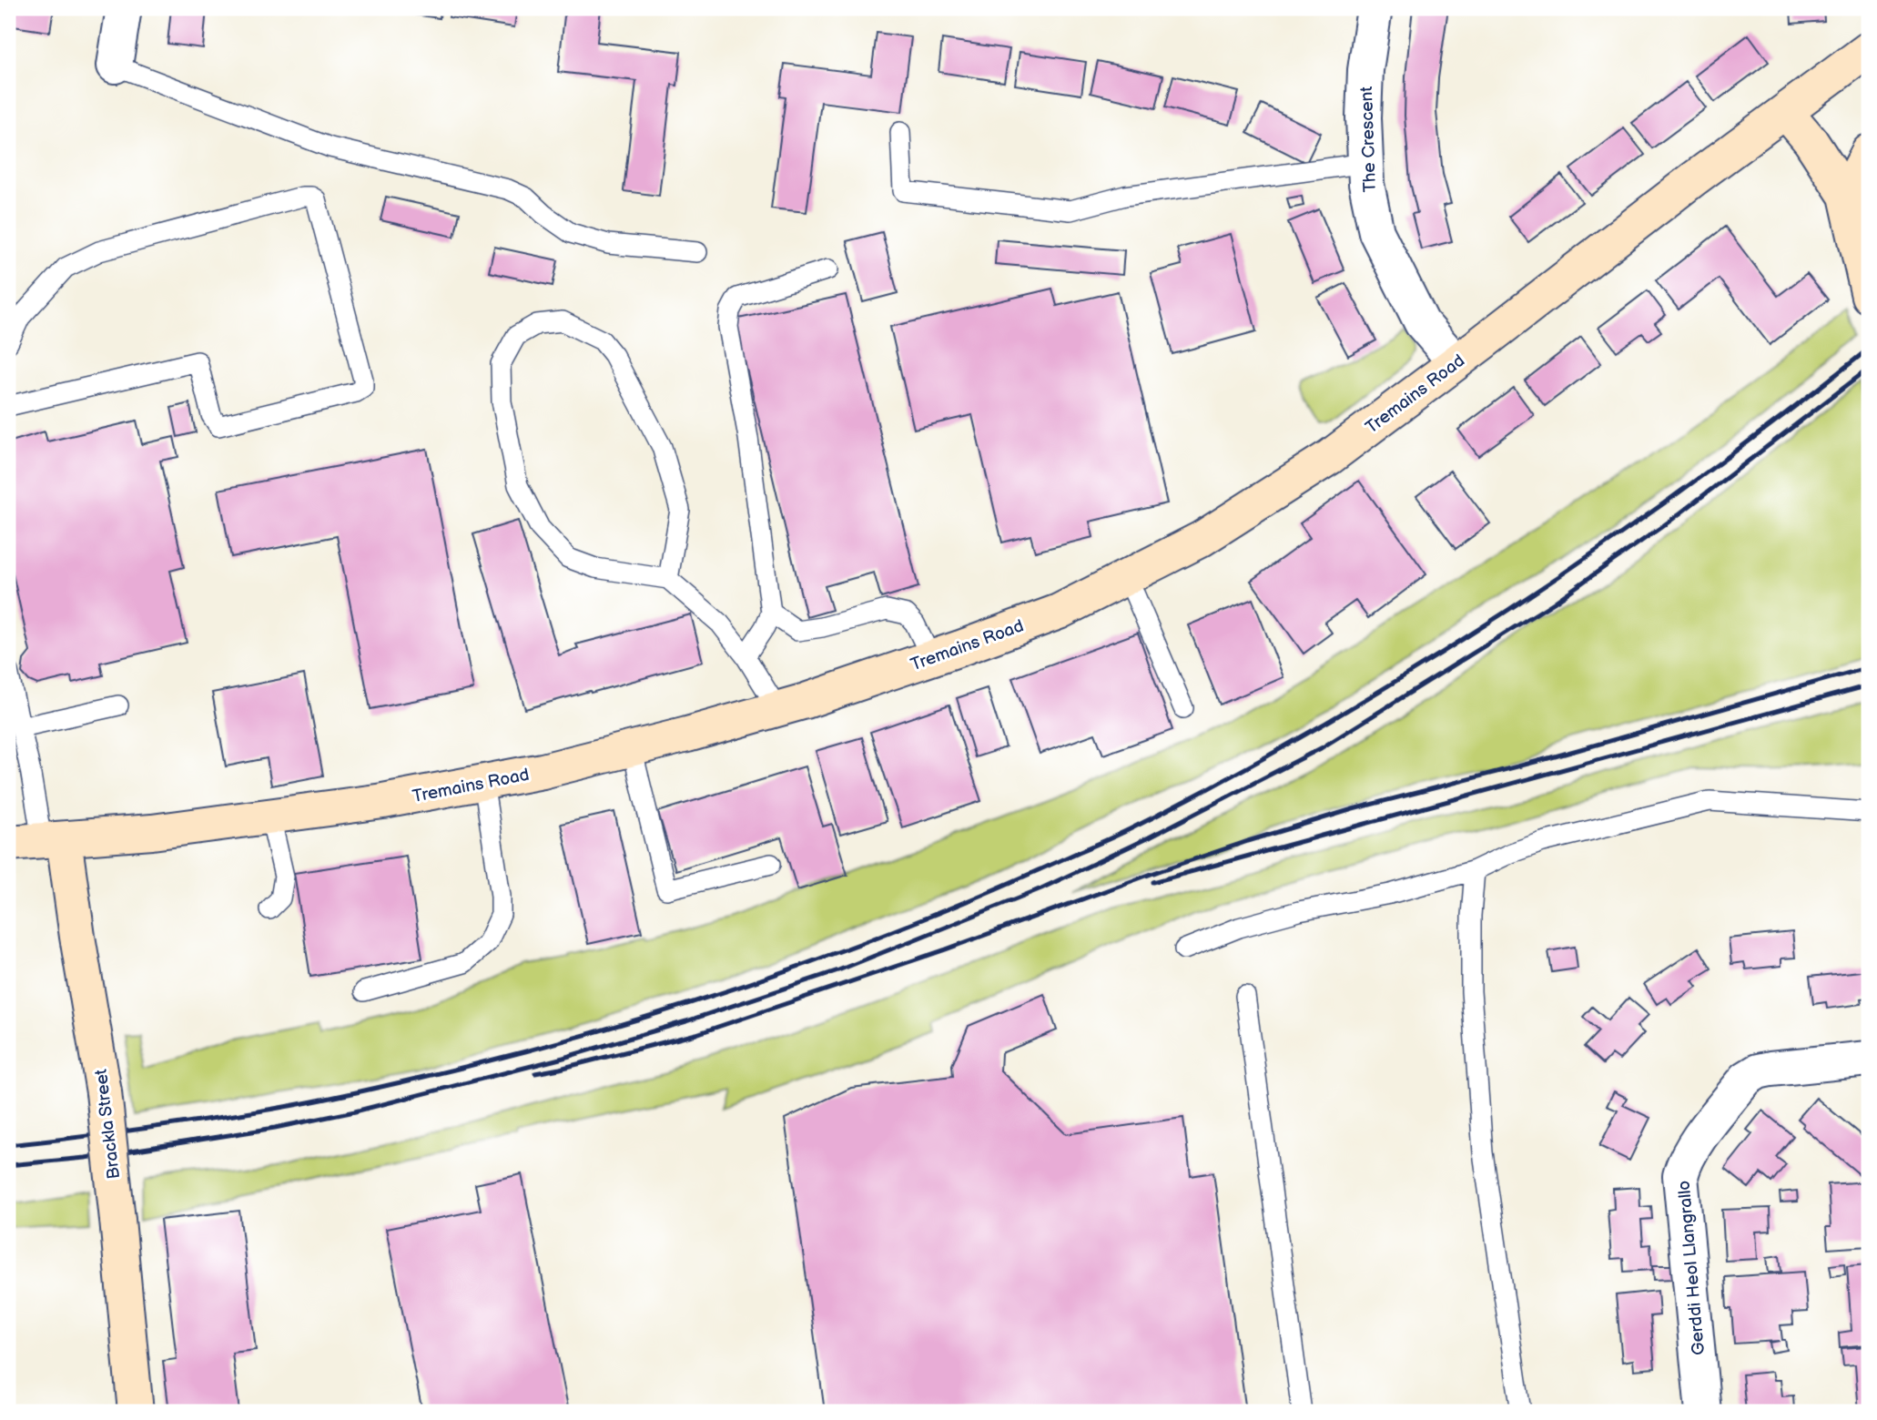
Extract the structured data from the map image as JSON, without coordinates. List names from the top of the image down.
{
  "streets": {
    "main road": ["Tremains Road", "Brackla Street"],
    "street": ["The Crescent", "Gerddi Heol Llangrallo"]
  },
  "crossings": [
    ["The Crescent", "Tremains Road"],
    ["Tremains Road", "Brackla Street"]
  ]
}
